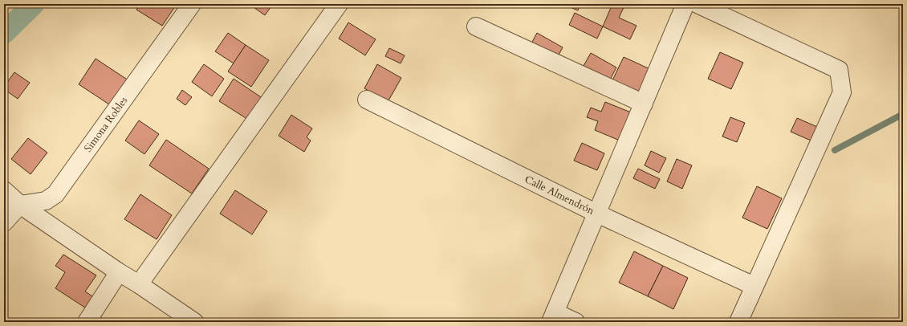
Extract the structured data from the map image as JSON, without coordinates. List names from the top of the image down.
{
  "streets": {
    "street": ["Simona Robles", "Calle Almendrón"]
  }
}
